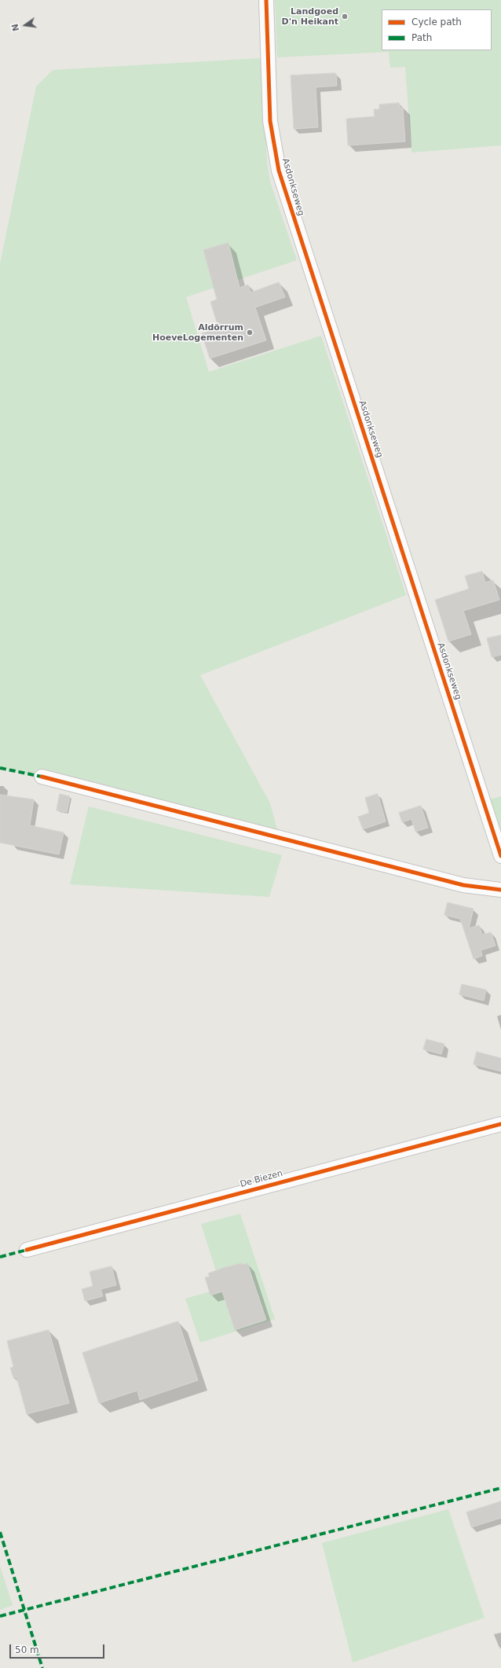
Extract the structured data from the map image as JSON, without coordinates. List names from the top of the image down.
{
  "streets": {
    "street": ["Asdonkseweg", "De Biezen"]
  },
  "places": ["Landgoed D'n Heikant", "Aldörrum HoeveLogementen"],
  "legend": ["Cycle path", "Path"],
  "scale_bar": "50 m",
  "north": "left"
}
